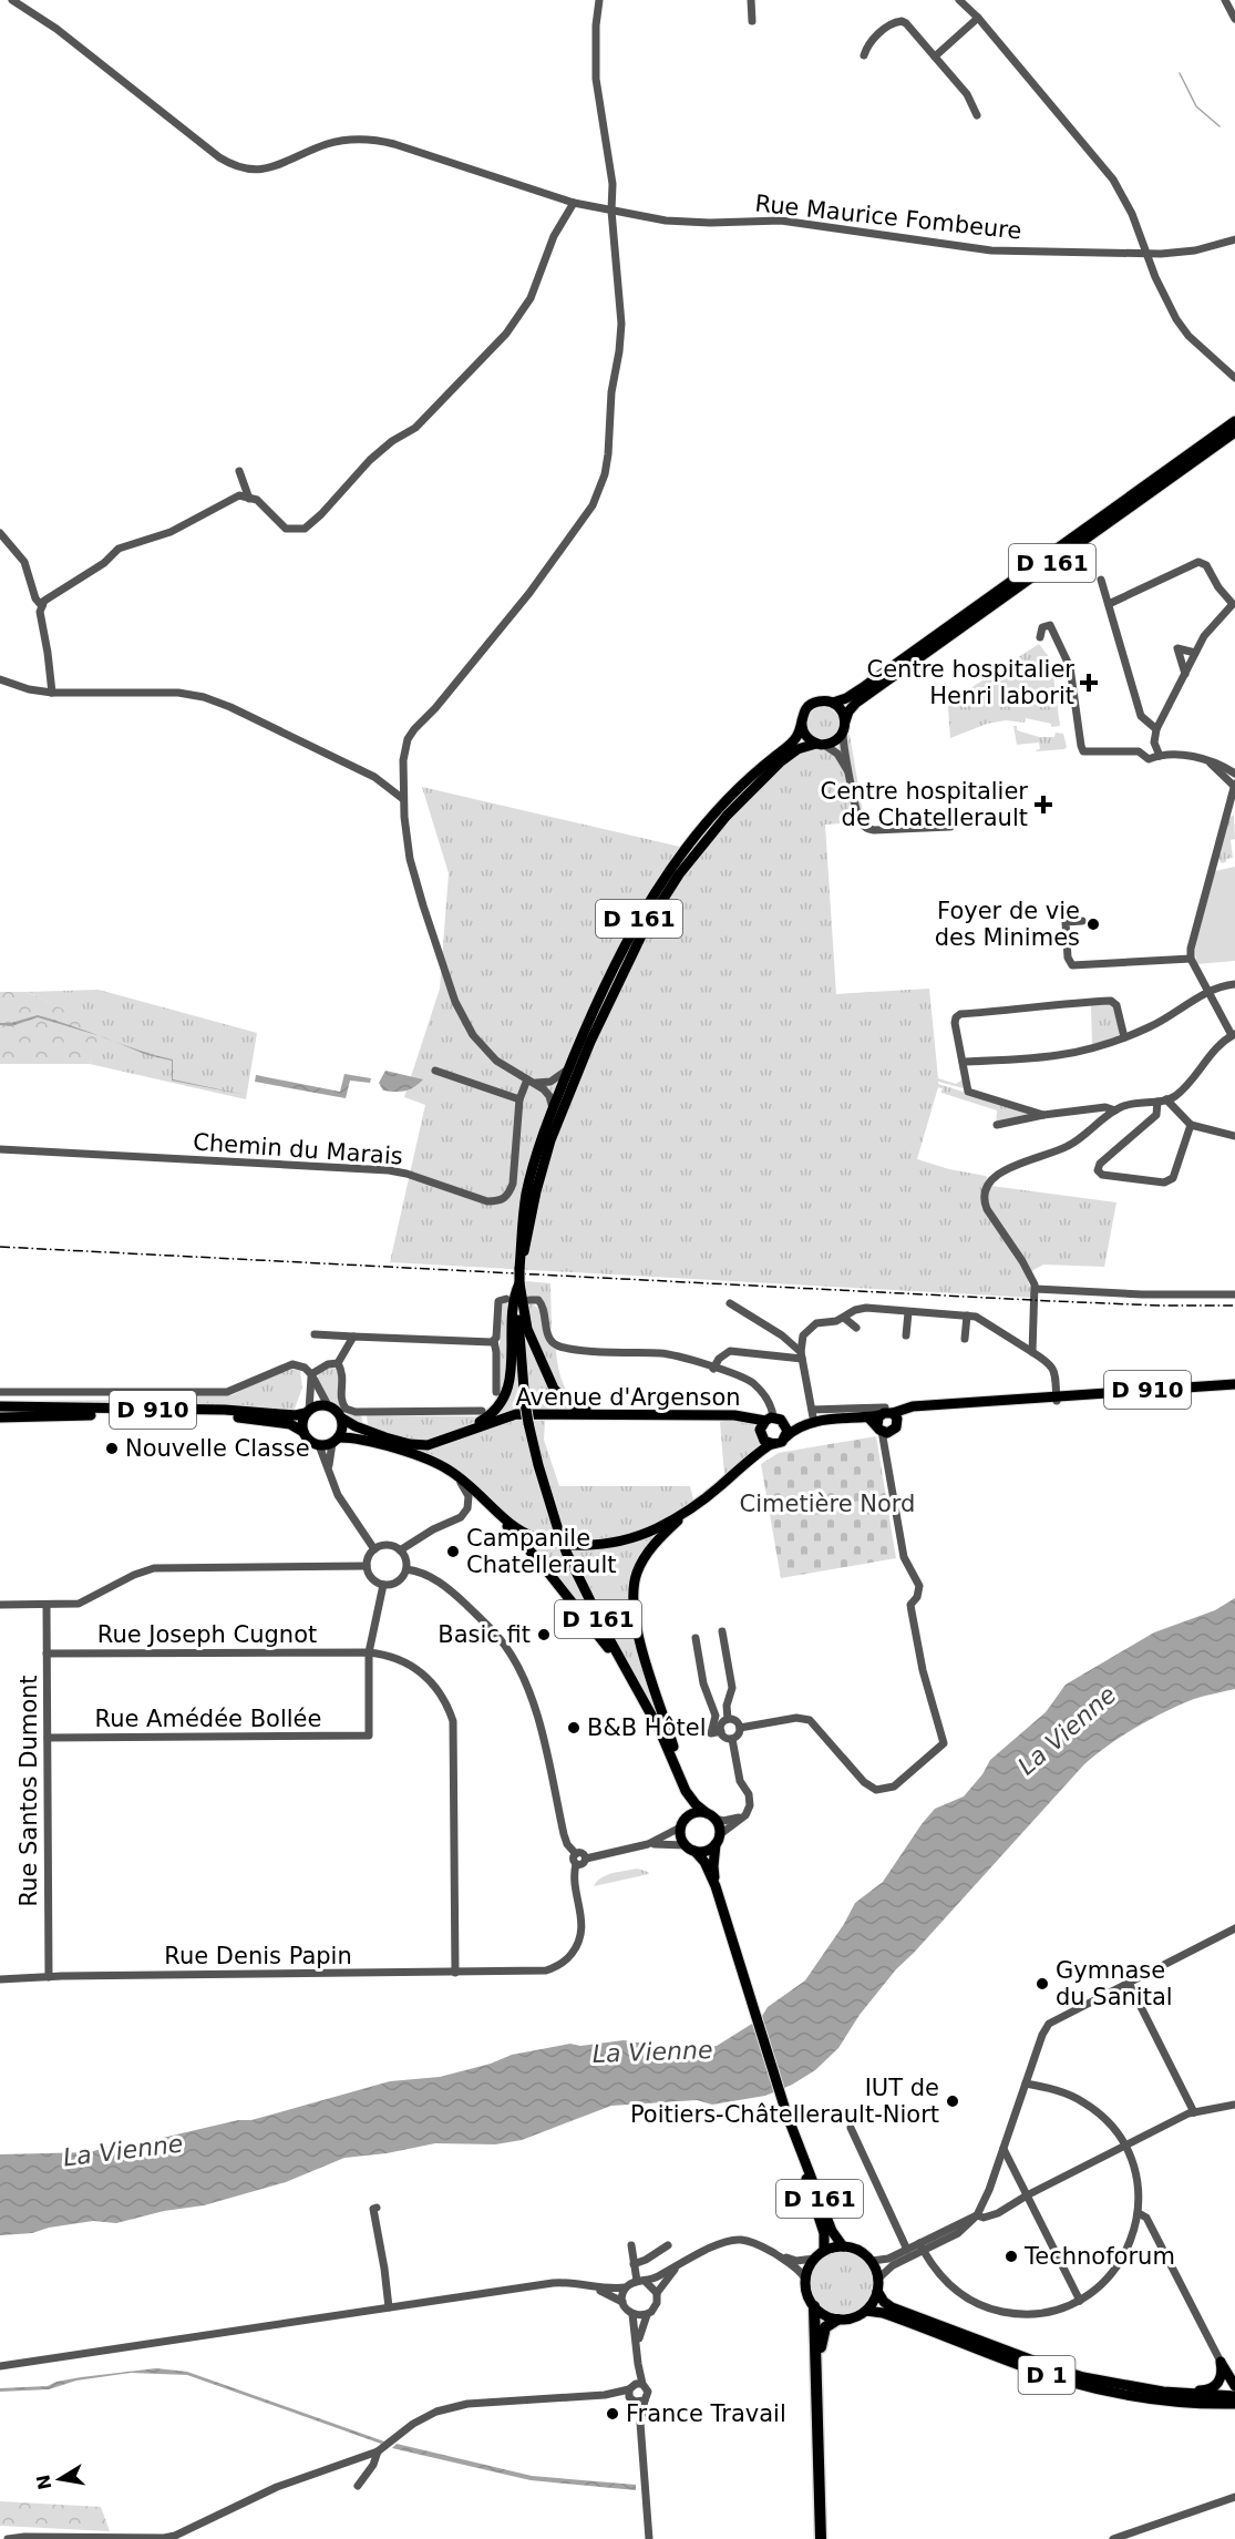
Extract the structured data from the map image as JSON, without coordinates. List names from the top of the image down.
{
  "streets": {
    "main road": [
      "D 161",
      "D 910",
      "Avenue d'Argenson",
      "D 1"
    ],
    "street": [
      "Rue Maurice Fombeure",
      "Chemin du Marais",
      "Rue Joseph Cugnot",
      "Rue Amédée Bollée",
      "Rue Santos Dumont",
      "Rue Denis Papin"
    ]
  },
  "crossings": [
    ["D 161", "D 1"],
    ["D 910", "Avenue d'Argenson"],
    ["Rue Joseph Cugnot", "Rue Amédée Bollée"],
    ["Rue Joseph Cugnot", "Rue Santos Dumont"],
    ["Rue Joseph Cugnot", "Rue Denis Papin"],
    ["Rue Amédée Bollée", "Rue Santos Dumont"],
    ["Rue Santos Dumont", "Rue Denis Papin"]
  ],
  "water": ["La Vienne"],
  "parks": ["Cimetière Nord"],
  "places": {
    "health": ["Centre hospitalier Henri laborit", "Centre hospitalier de Chatellerault"],
    "other": [
      "Foyer de vie des Minimes",
      "Nouvelle Classe",
      "Campanile Chatellerault",
      "Basic fit",
      "B&B Hôtel",
      "Gymnase du Sanital",
      "IUT de Poitiers-Châtellerault-Niort",
      "Technoforum",
      "France Travail"
    ]
  },
  "north": "left"
}
